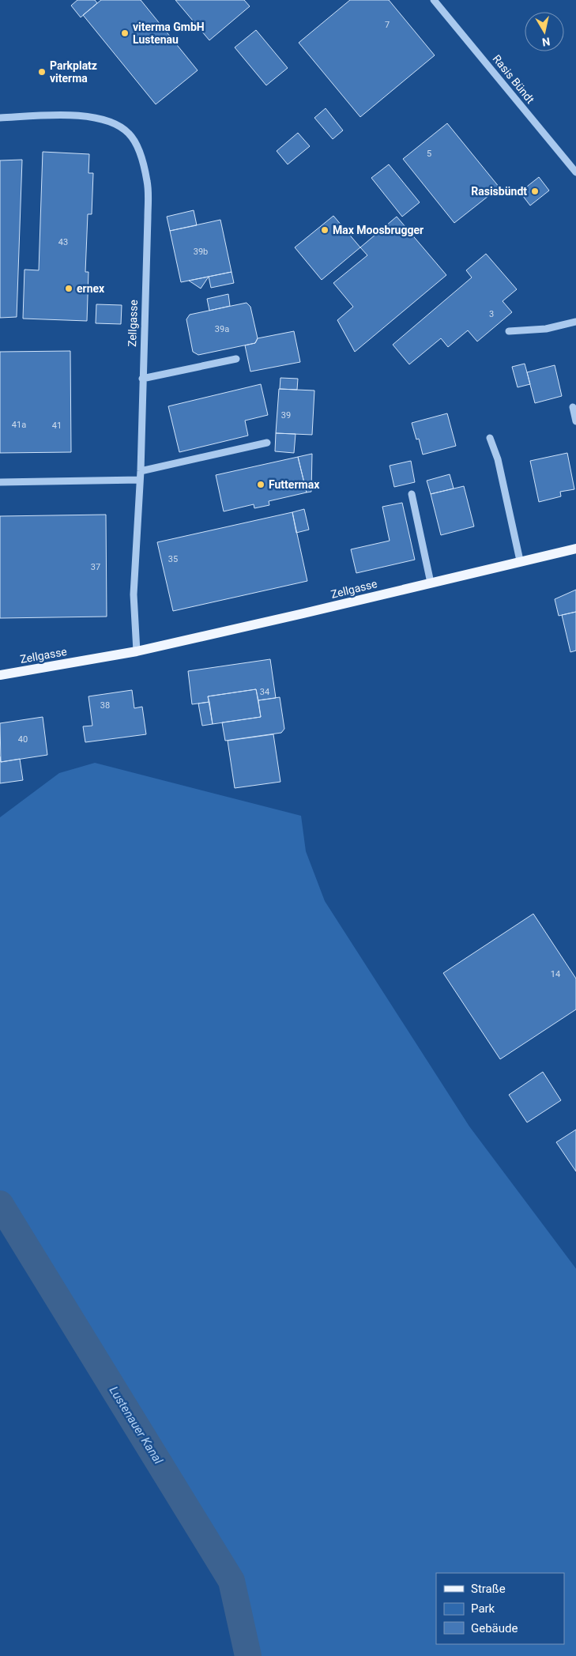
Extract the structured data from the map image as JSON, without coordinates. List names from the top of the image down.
{
  "streets": {
    "main road": ["Zellgasse"],
    "street": ["Rasis Bündt"]
  },
  "water": ["Lustenauer Kanal"],
  "places": [
    "viterma GmbH Lustenau",
    "Parkplatz viterma",
    "Rasisbündt",
    "Max Moosbrugger",
    "ernex",
    "Futtermax"
  ],
  "house_numbers": [
    "7",
    "5",
    "43",
    "39b",
    "3",
    "39a",
    "39",
    "41a",
    "41",
    "35",
    "37",
    "34",
    "38",
    "40",
    "14"
  ],
  "legend": ["Straße", "Park", "Gebäude"],
  "north": "bottom"
}
